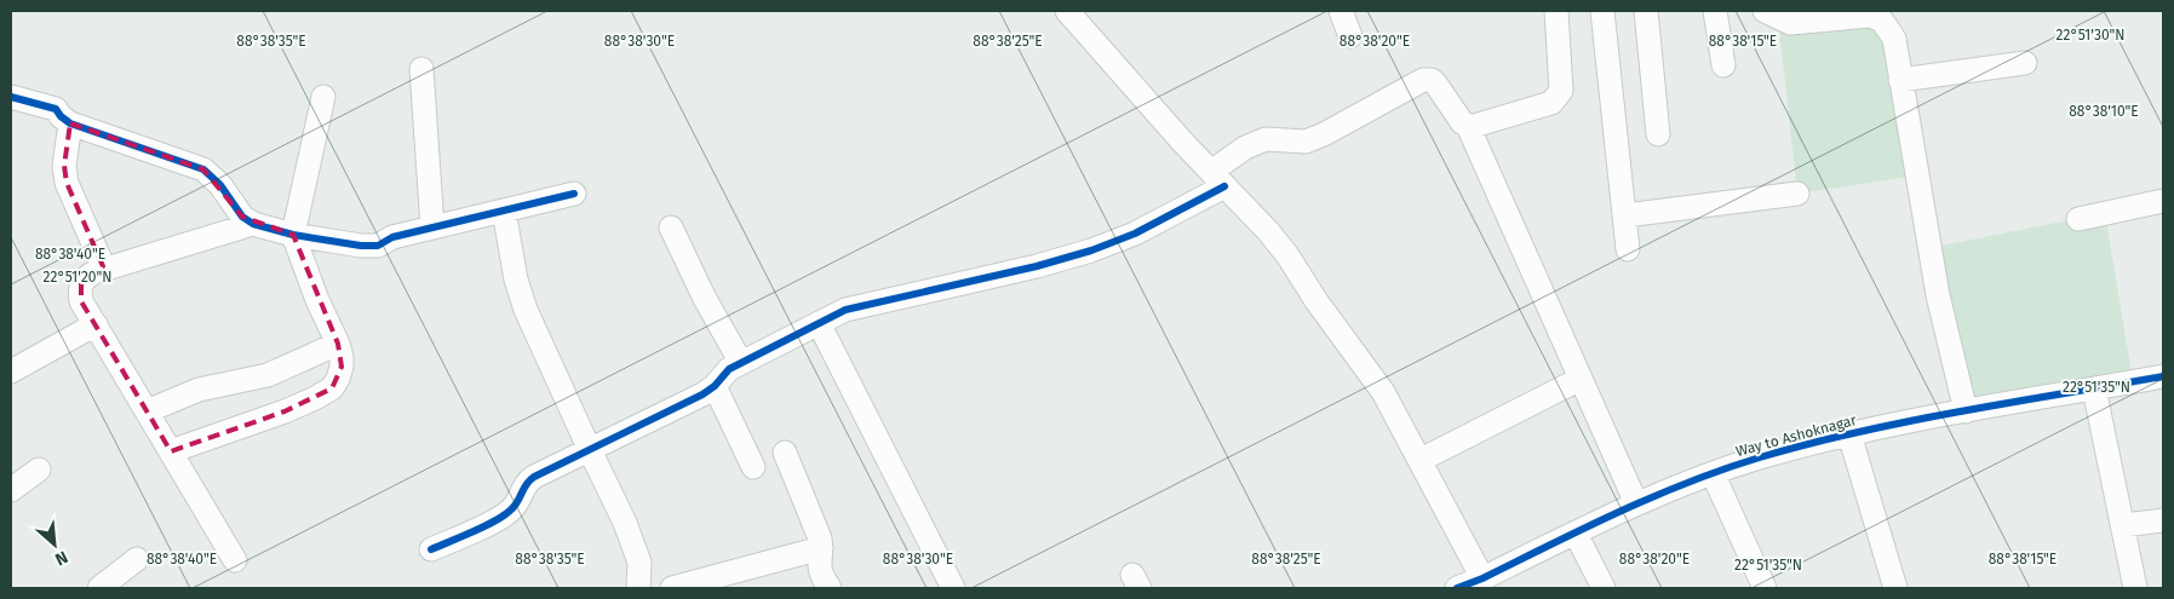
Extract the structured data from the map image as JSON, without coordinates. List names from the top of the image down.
{
  "streets": {
    "street": ["Way to Ashoknagar"]
  },
  "north": "bottom right",
  "coordinates": [
    "22°51'30\"N",
    "88°38'35\"E",
    "88°38'30\"E",
    "88°38'25\"E",
    "88°38'20\"E",
    "88°38'15\"E",
    "88°38'10\"E",
    "88°38'40\"E",
    "22°51'20\"N",
    "22°51'35\"N"
  ]
}
